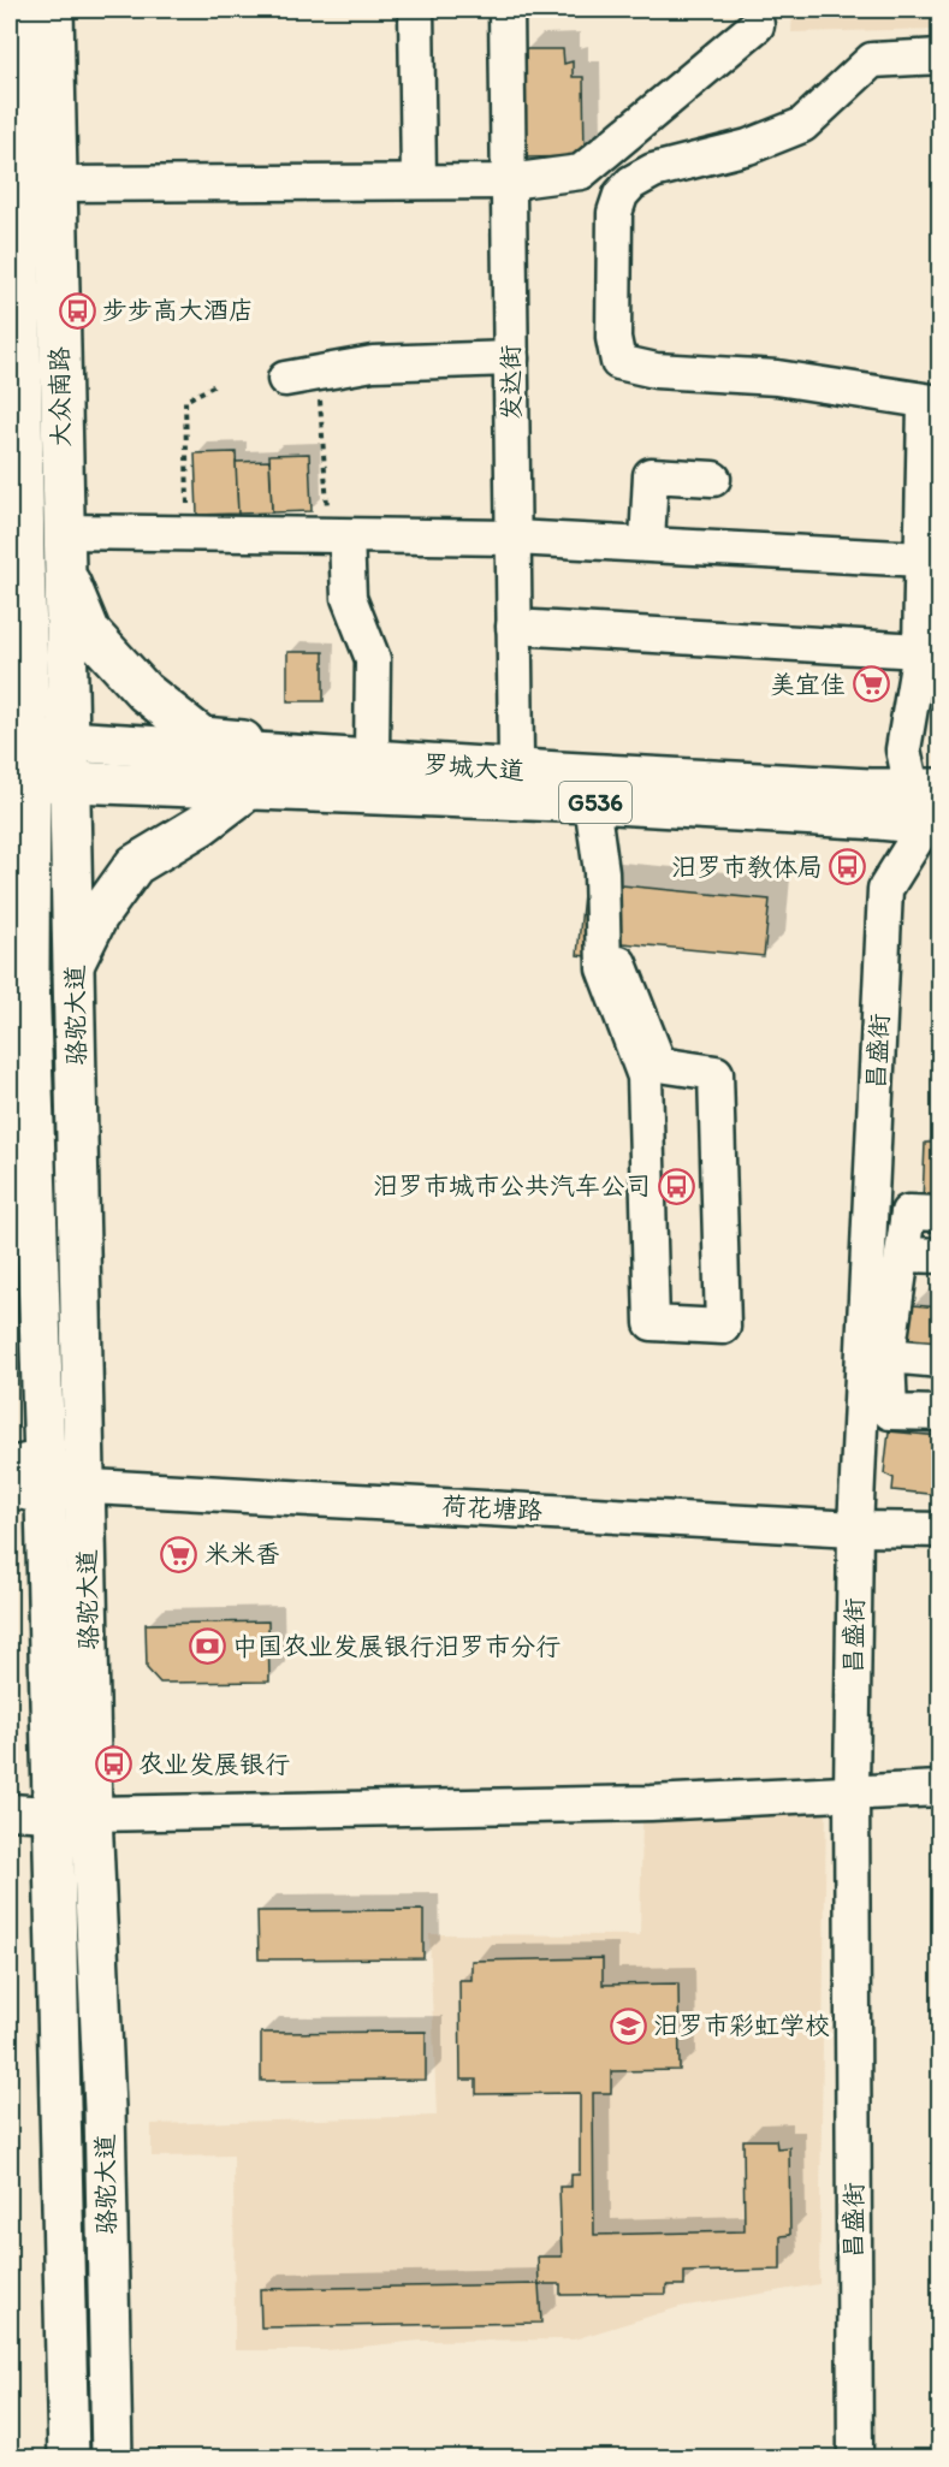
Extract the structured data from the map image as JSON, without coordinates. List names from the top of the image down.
{
  "streets": {
    "main road": [
      "大众南路",
      "罗城大道",
      "G536",
      "骆驼大道"
    ],
    "street": ["发达街", "昌盛街", "荷花塘路"]
  },
  "crossings": [
    ["大众南路", "罗城大道"],
    ["大众南路", "骆驼大道"],
    ["罗城大道", "骆驼大道"],
    ["罗城大道", "昌盛街"],
    ["骆驼大道", "荷花塘路"],
    ["昌盛街", "荷花塘路"]
  ],
  "places": {
    "bus stop": [
      "步步高大酒店",
      "汨罗市教体局",
      "汨罗市城市公共汽车公司",
      "农业发展银行"
    ],
    "supermarket": ["美宜佳", "米米香"],
    "bank": ["中国农业发展银行汨罗市分行"],
    "school or university": ["汨罗市彩虹学校"]
  }
}
